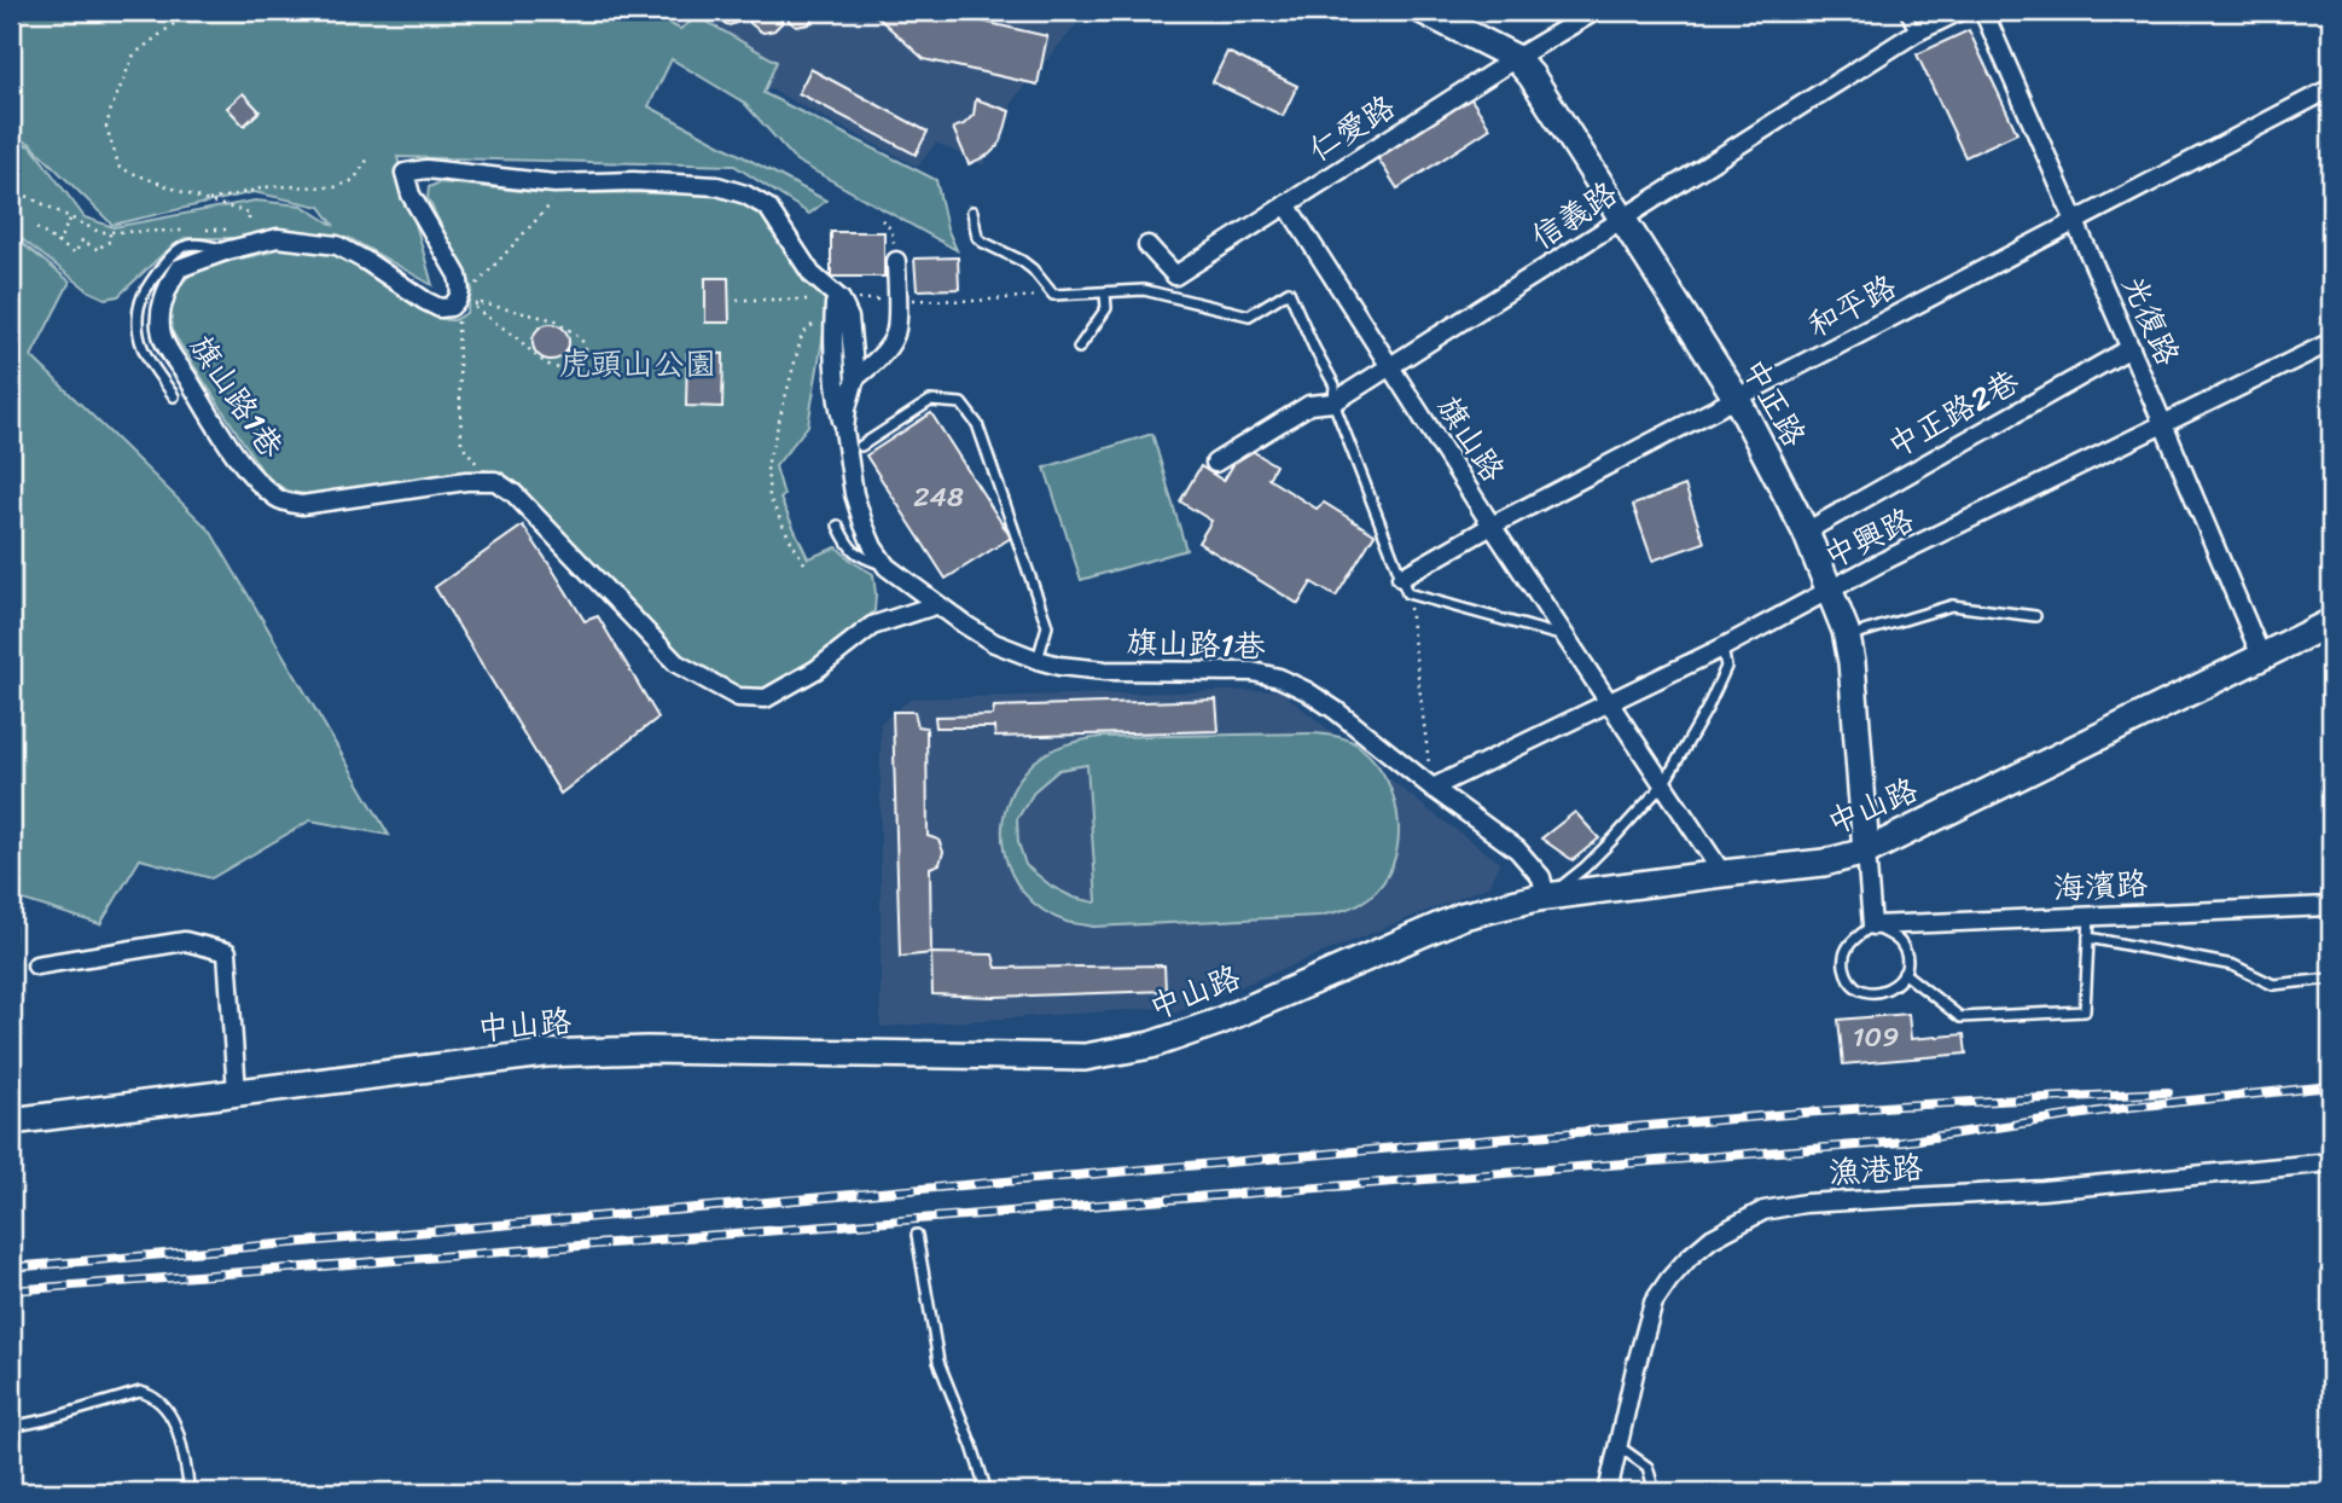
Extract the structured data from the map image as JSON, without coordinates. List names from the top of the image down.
{
  "streets": {
    "street": [
      "仁愛路",
      "信義路",
      "和平路",
      "光復路",
      "旗山路1巷",
      "中正路",
      "中正路2巷",
      "旗山路",
      "中興路",
      "中山路",
      "海濱路",
      "漁港路"
    ]
  },
  "crossings": [
    ["仁愛路", "中正路"],
    ["仁愛路", "旗山路"],
    ["信義路", "中正路"],
    ["信義路", "旗山路"],
    ["和平路", "光復路"],
    ["和平路", "中正路"],
    ["和平路", "旗山路"],
    ["光復路", "中正路2巷"],
    ["光復路", "中興路"],
    ["光復路", "中山路"],
    ["旗山路1巷", "中興路"],
    ["旗山路1巷", "中山路"],
    ["中正路", "中正路2巷"],
    ["中正路", "中興路"],
    ["中正路", "中山路"],
    ["中正路", "海濱路"],
    ["旗山路", "中興路"],
    ["旗山路", "中山路"]
  ],
  "parks": ["虎頭山公園"],
  "house_numbers": ["248", "109"]
}
